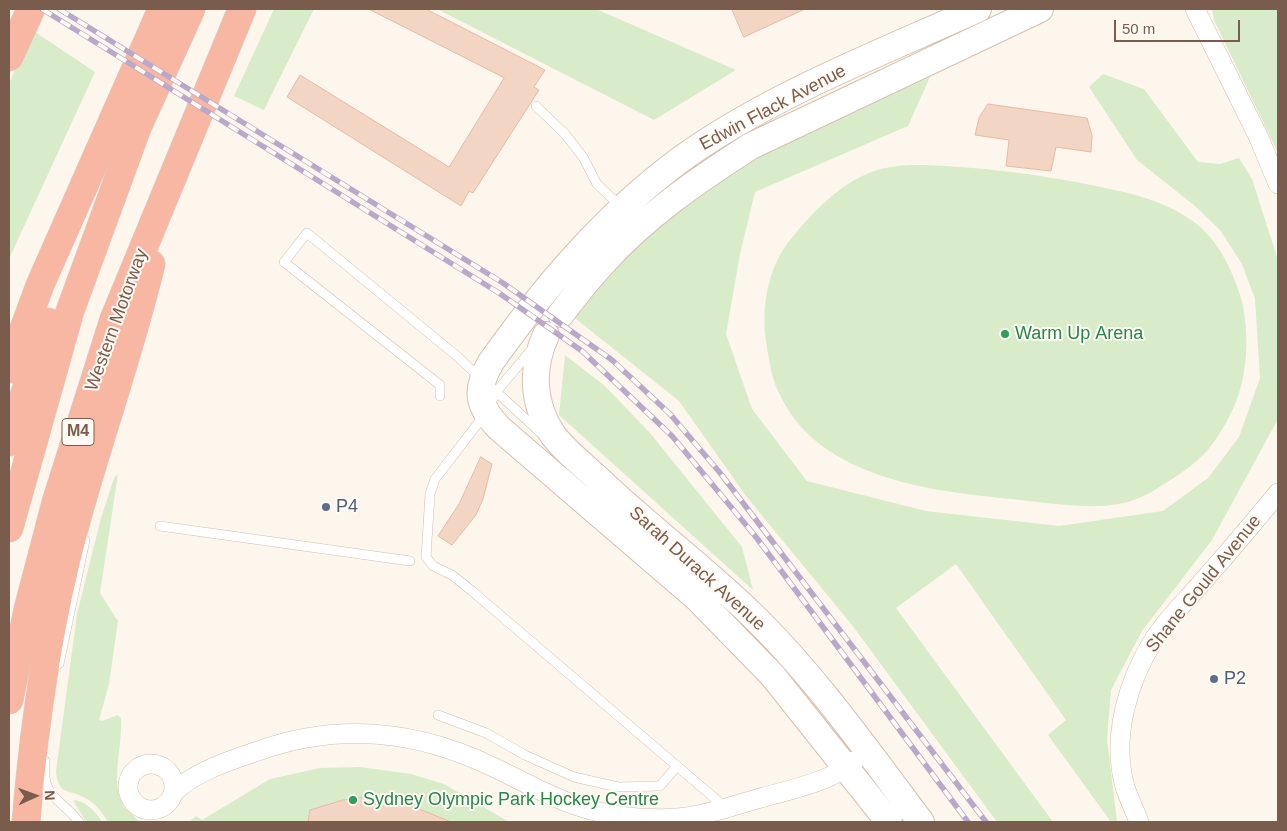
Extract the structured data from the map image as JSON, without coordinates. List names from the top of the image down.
{
  "streets": {
    "highway": ["Western Motorway", "M4"],
    "street": ["Edwin Flack Avenue", "Sarah Durack Avenue", "Shane Gould Avenue"]
  },
  "crossings": [
    ["Edwin Flack Avenue", "Sarah Durack Avenue"]
  ],
  "places": [
    "Warm Up Arena",
    "P4",
    "P2",
    "Sydney Olympic Park Hockey Centre"
  ],
  "scale_bar": "50 m",
  "north": "right"
}
